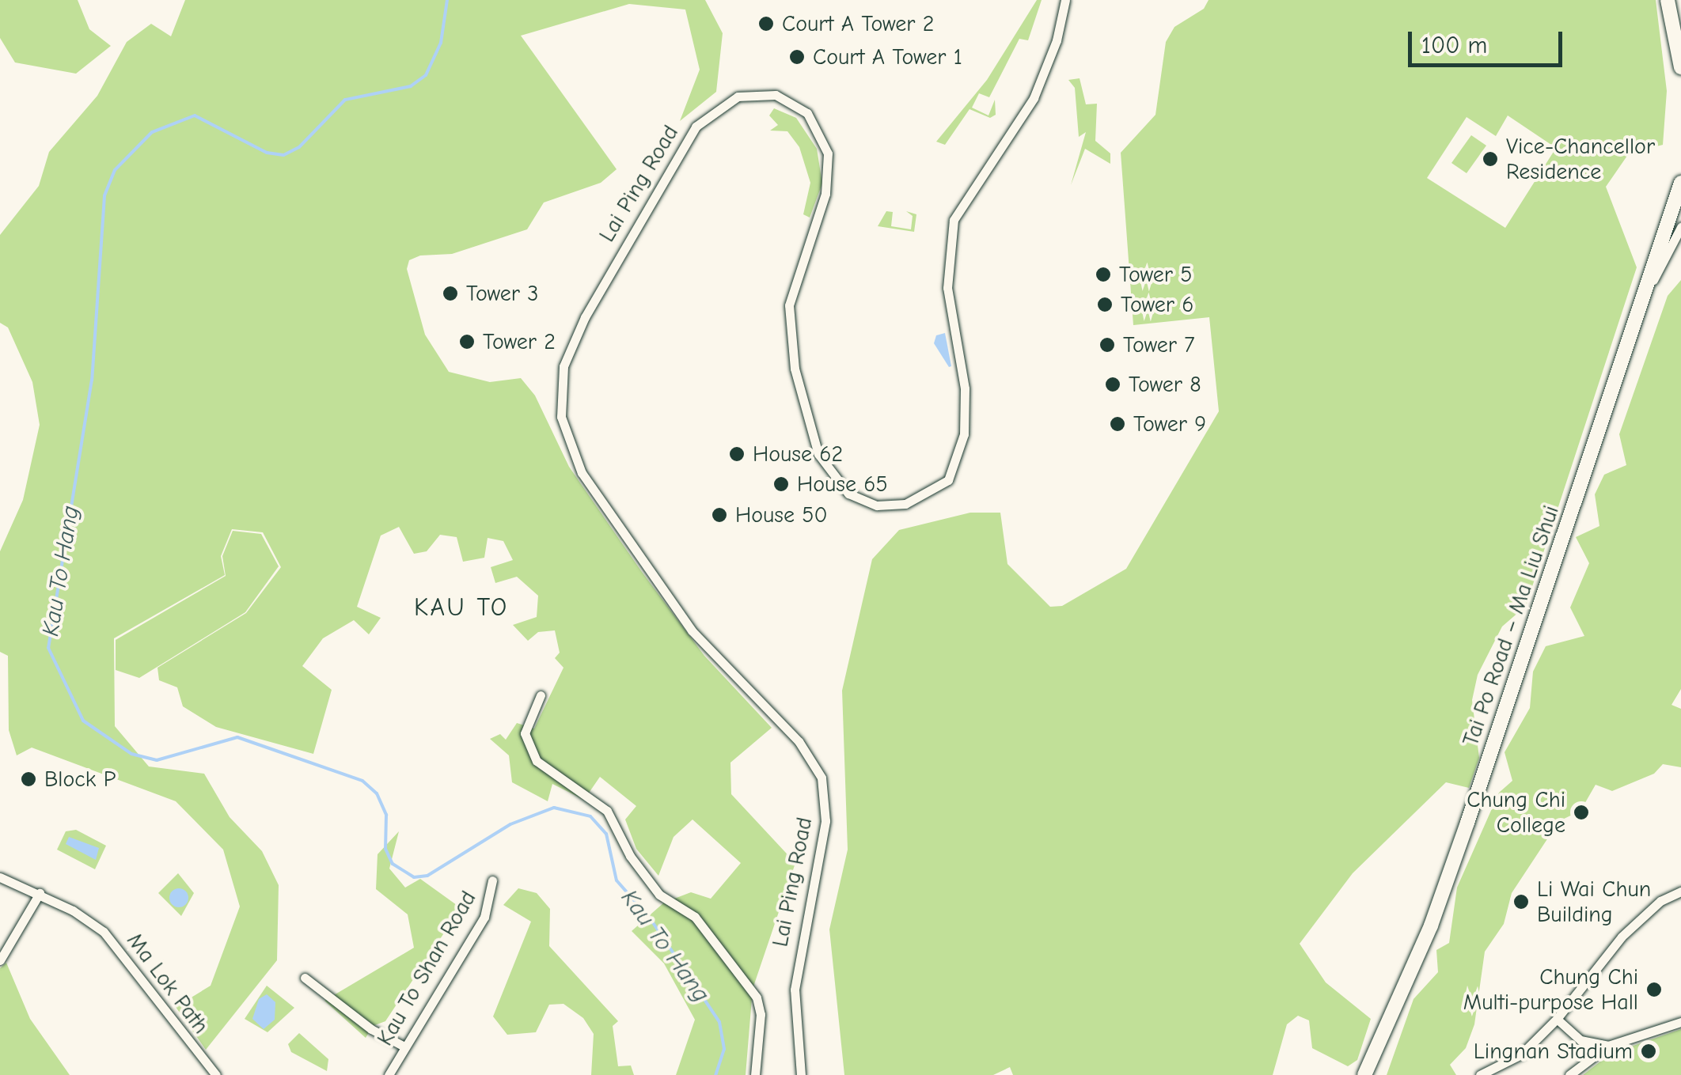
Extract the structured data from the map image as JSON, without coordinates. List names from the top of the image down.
{
  "streets": {
    "main road": ["Tai Po Road – Ma Liu Shui"],
    "street": ["Lai Ping Road", "Kau To Shan Road", "Ma Lok Path"]
  },
  "districts": ["KAU TO"],
  "water": ["Kau To Hang"],
  "places": [
    "Court A Tower 2",
    "Court A Tower 1",
    "Vice-Chancellor Residence",
    "Tower 5",
    "Tower 3",
    "Tower 6",
    "Tower 2",
    "Tower 7",
    "Tower 8",
    "Tower 9",
    "House 62",
    "House 65",
    "House 50",
    "Block P",
    "Chung Chi College",
    "Li Wai Chun Building",
    "Chung Chi Multi-purpose Hall",
    "Lingnan Stadium"
  ],
  "scale_bar": "100 m"
}
